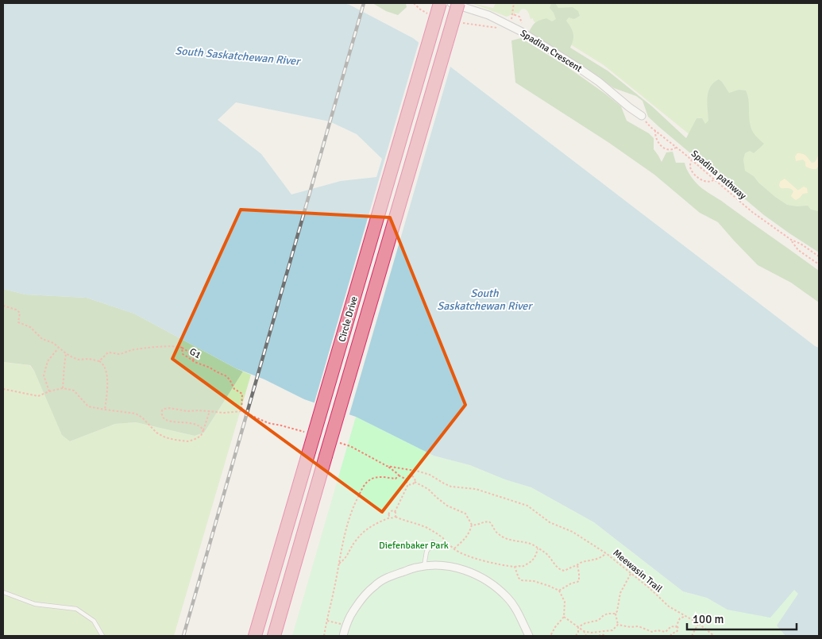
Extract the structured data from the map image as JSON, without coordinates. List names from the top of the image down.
{
  "streets": {
    "highway": ["Circle Drive"],
    "street": ["Spadina Crescent"],
    "path": ["Spadina pathway", "G1", "Meewasin Trail"]
  },
  "crossings": [
    ["Spadina Crescent", "Spadina pathway"]
  ],
  "water": ["South Saskatchewan River"],
  "parks": ["Diefenbaker Park"],
  "scale_bar": "100 m"
}
